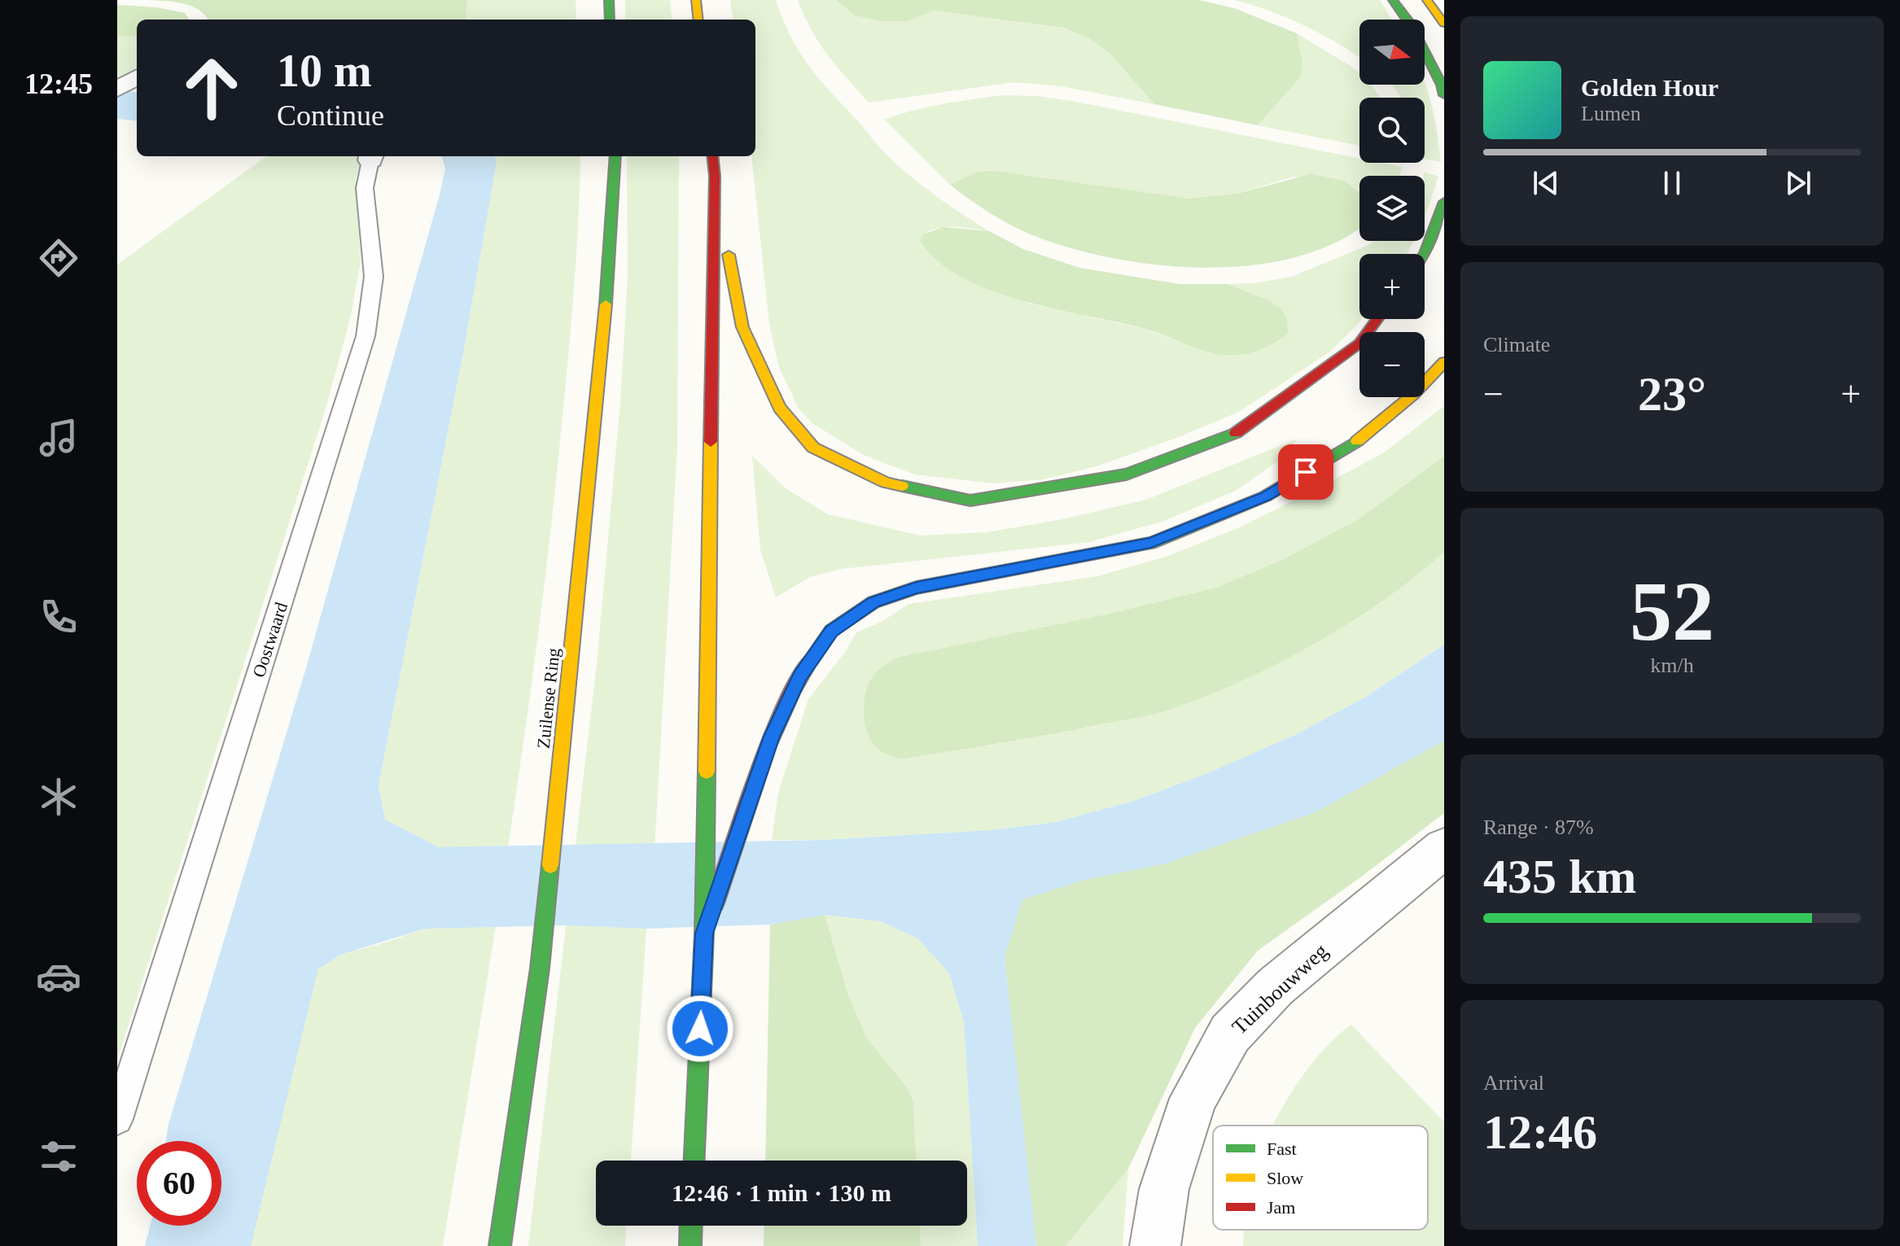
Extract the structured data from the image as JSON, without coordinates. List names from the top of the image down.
{
  "streets": {
    "main road": ["Zuilense Ring"],
    "street": ["Tuinbouwweg"],
    "lane": ["Oostwaard"]
  },
  "legend": ["Fast", "Slow", "Jam"],
  "north": "right",
  "page": {
    "tabs": "12:45",
    "map_buttons": ["+", "−"],
    "turn": ["10 m", "Continue"],
    "song": ["Golden Hour", "Lumen"],
    "tile": [
      "Climate",
      ["52", "km/h"],
      ["Range · 87%", "435 km"],
      ["Arrival", "12:46"]
    ],
    "heat": ["−", "23°", "+"],
    "limit": "60",
    "trip": "12:46 · 1 min · 130 m"
  }
}
